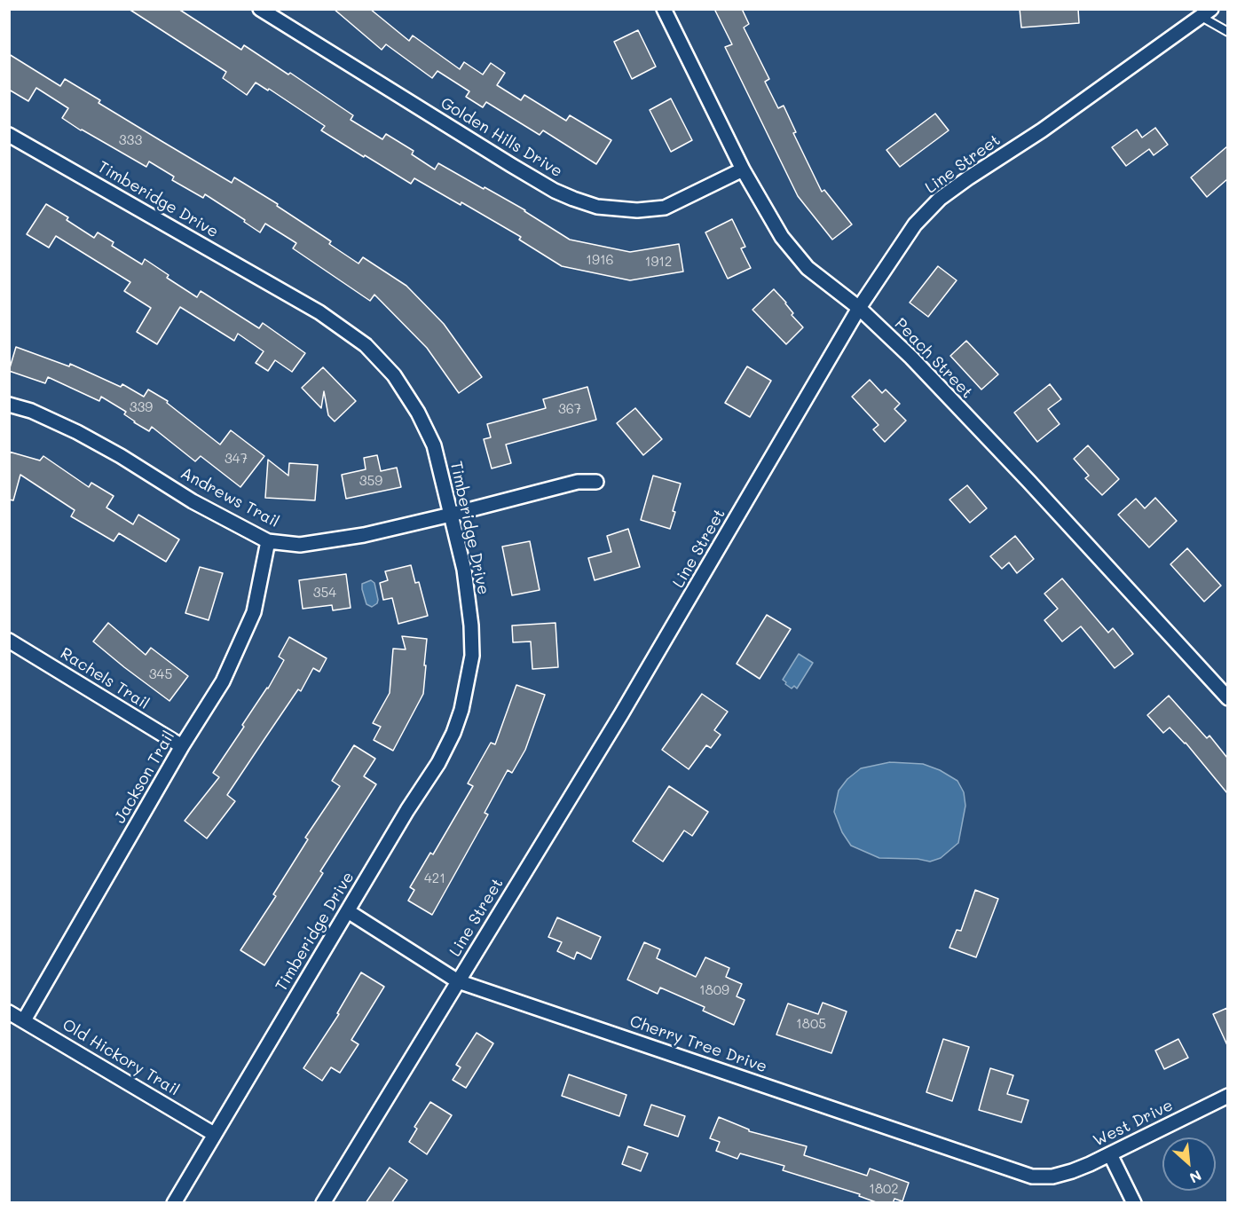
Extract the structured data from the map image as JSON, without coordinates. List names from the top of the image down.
{
  "streets": {
    "street": [
      "Golden Hills Drive",
      "Line Street",
      "Timberidge Drive",
      "Peach Street",
      "Andrews Trail",
      "Rachels Trail",
      "Jackson Trail",
      "Cherry Tree Drive",
      "Old Hickory Trail",
      "West Drive"
    ]
  },
  "crossings": [
    ["Golden Hills Drive", "Peach Street"],
    ["Line Street", "Peach Street"],
    ["Line Street", "Cherry Tree Drive"],
    ["Timberidge Drive", "Andrews Trail"],
    ["Timberidge Drive", "Cherry Tree Drive"],
    ["Timberidge Drive", "Old Hickory Trail"],
    ["Andrews Trail", "Jackson Trail"],
    ["Rachels Trail", "Jackson Trail"],
    ["Jackson Trail", "Old Hickory Trail"],
    ["Cherry Tree Drive", "West Drive"]
  ],
  "house_numbers": [
    "333",
    "1916",
    "1912",
    "339",
    "367",
    "347",
    "359",
    "354",
    "345",
    "421",
    "1809",
    "1805",
    "1802"
  ],
  "north": "bottom right"
}
